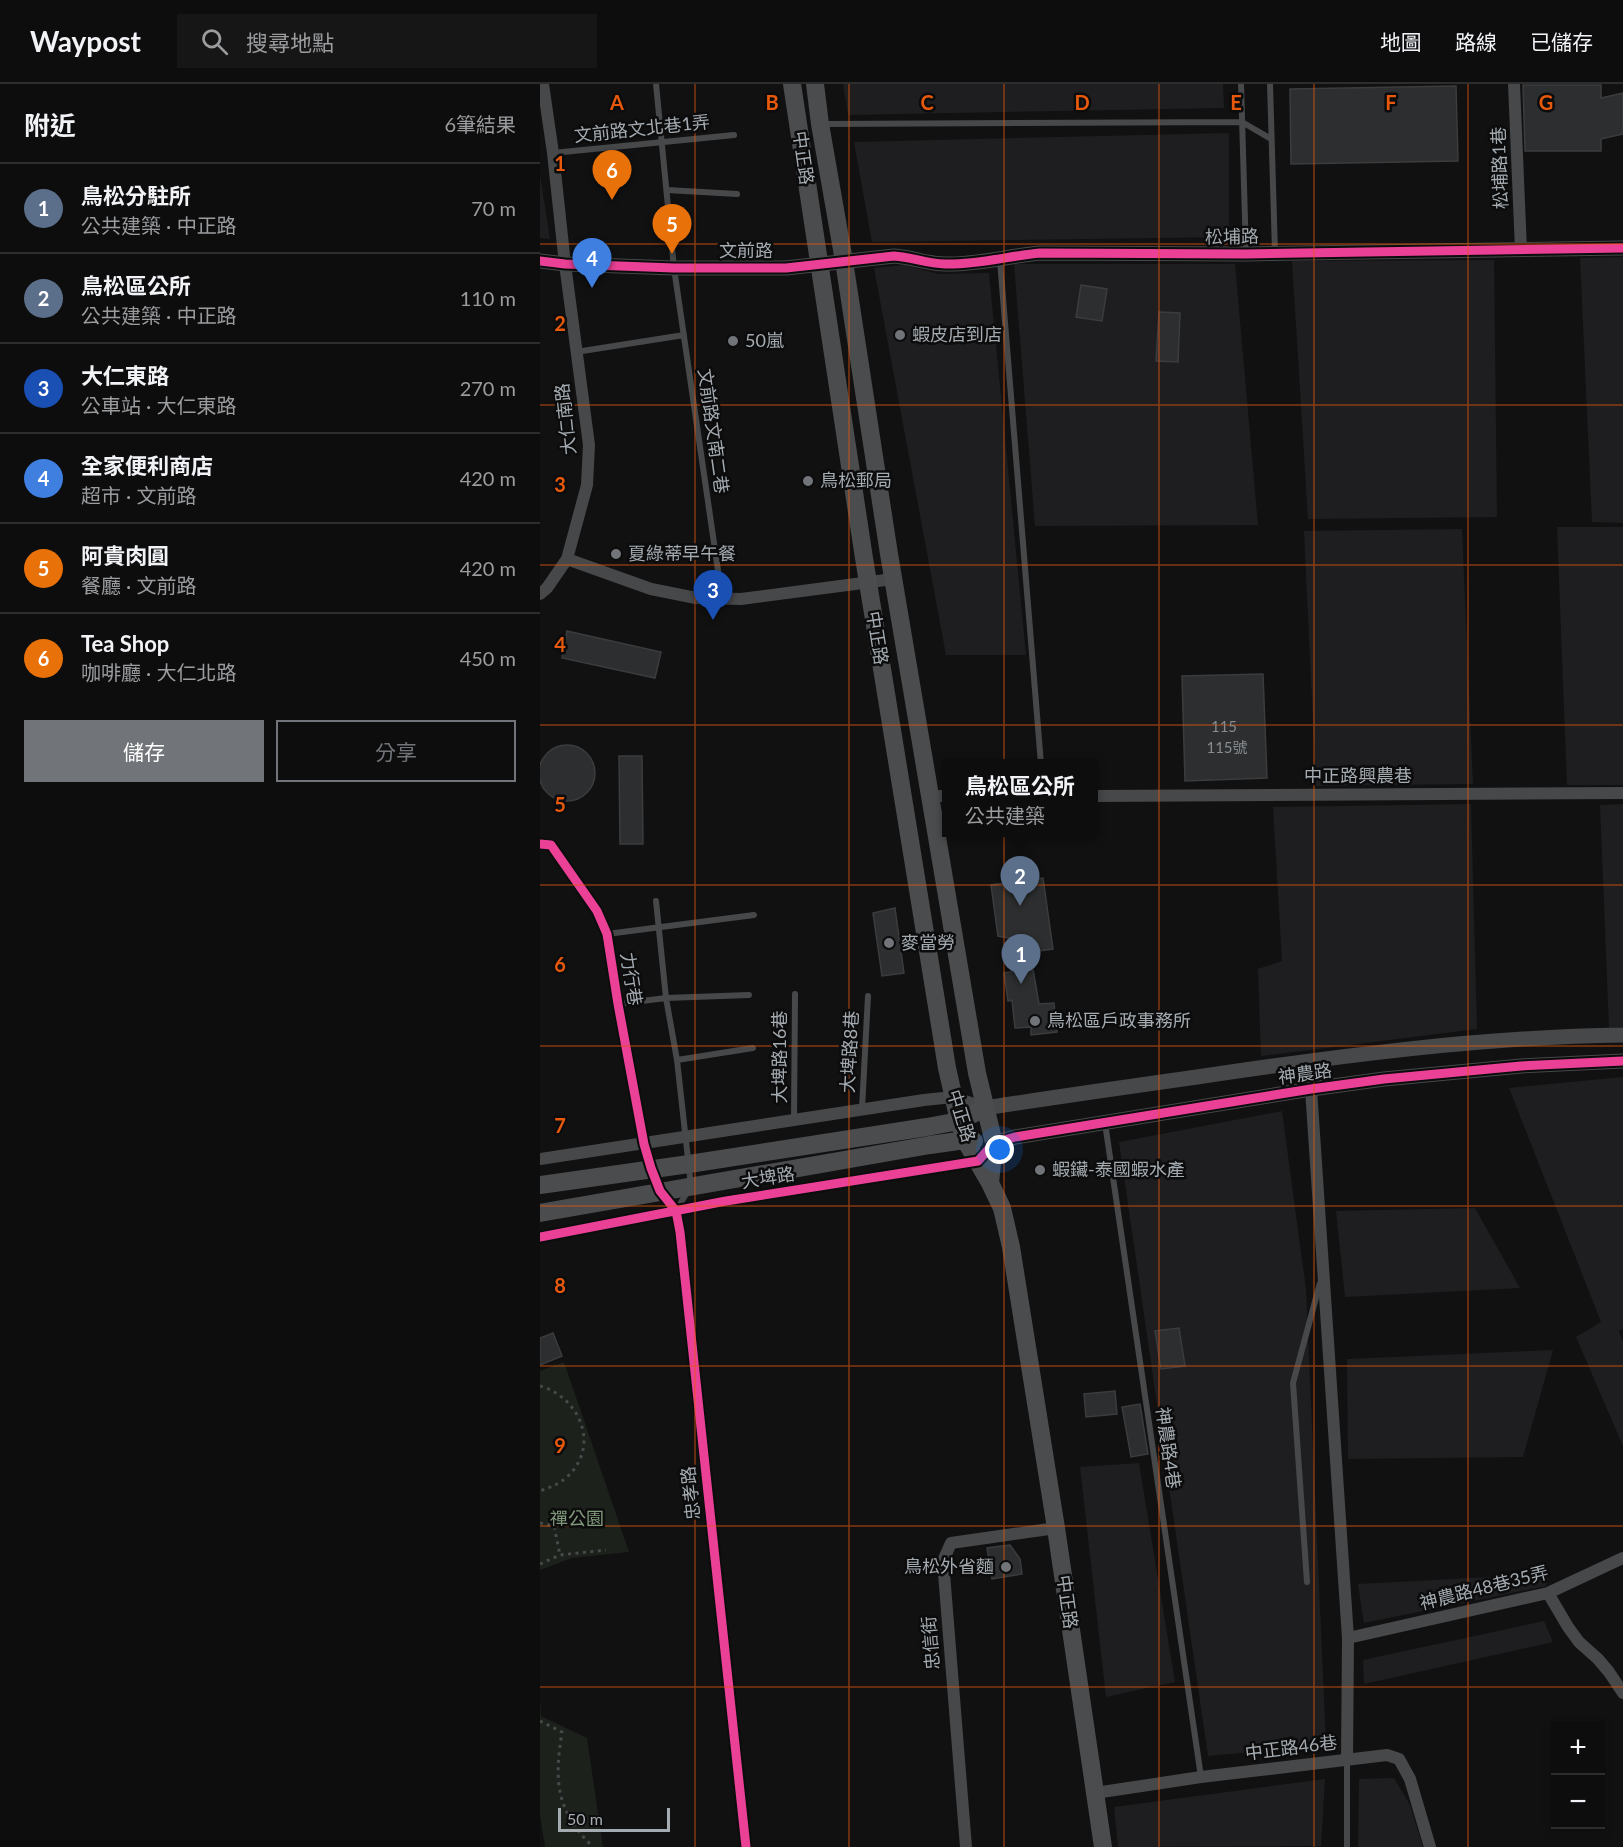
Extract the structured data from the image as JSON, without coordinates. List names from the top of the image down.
{
  "streets": {
    "main road": ["中正路", "大埤路"],
    "street": [
      "松埔路1巷",
      "松埔路",
      "文前路",
      "大仁南路",
      "中正路興農巷",
      "力行巷",
      "神農路",
      "忠孝路",
      "神農路48巷35弄",
      "忠信街",
      "中正路46巷"
    ],
    "lane": [
      "文前路文北巷1弄",
      "文前路文南二巷",
      "大埤路8巷",
      "大埤路16巷",
      "神農路4巷"
    ]
  },
  "crossings": [
    ["文前路文北巷1弄", "大仁南路"],
    ["文前路文北巷1弄", "文前路文南二巷"],
    ["中正路", "松埔路"],
    ["中正路", "文前路"],
    ["中正路", "神農路"],
    ["中正路", "大埤路"],
    ["中正路", "忠信街"],
    ["中正路", "中正路46巷"],
    ["松埔路1巷", "松埔路"],
    ["松埔路", "文前路"],
    ["文前路", "大仁南路"],
    ["文前路", "文前路文南二巷"],
    ["力行巷", "忠孝路"],
    ["神農路", "大埤路"],
    ["神農路", "神農路4巷"],
    ["大埤路", "忠孝路"],
    ["神農路4巷", "中正路46巷"]
  ],
  "parks": ["禪公園"],
  "places": [
    "蝦皮店到店",
    "50嵐",
    "鳥松郵局",
    "夏綠蒂早午餐",
    "麥當勞",
    "鳥松區戶政事務所",
    "蝦鑶-泰國蝦水產",
    "鳥松外省麵"
  ],
  "house_numbers": ["115", "115號"],
  "scale_bar": "50 m",
  "page": {
    "header": "Waypost",
    "search": "搜尋地點",
    "nav": ["地圖", "路線", "已儲存"],
    "heading": ["附近", "6筆結果"],
    "pins": [
      "6",
      "5",
      "4",
      "3",
      "2",
      "1"
    ],
    "list": [
      {
        "mark": "1",
        "name": "鳥松分駐所",
        "note": "公共建築 · 中正路",
        "value": "70 m"
      },
      {
        "mark": "2",
        "name": "鳥松區公所",
        "note": "公共建築 · 中正路",
        "value": "110 m"
      },
      {
        "mark": "3",
        "name": "大仁東路",
        "note": "公車站 · 大仁東路",
        "value": "270 m"
      },
      {
        "mark": "4",
        "name": "全家便利商店",
        "note": "超市 · 文前路",
        "value": "420 m"
      },
      {
        "mark": "5",
        "name": "阿貴肉圓",
        "note": "餐廳 · 文前路",
        "value": "420 m"
      },
      {
        "mark": "6",
        "name": "Tea Shop",
        "note": "咖啡廳 · 大仁北路",
        "value": "450 m"
      }
    ],
    "buttons": ["儲存", "分享"],
    "popup": ["鳥松區公所", "公共建築"],
    "map_buttons": ["+", "−"],
    "scale": "50 m"
  },
  "grid": {
    "columns": [
      "A",
      "B",
      "C",
      "D",
      "E",
      "F",
      "G"
    ],
    "rows": [
      "1",
      "2",
      "3",
      "4",
      "5",
      "6",
      "7",
      "8",
      "9"
    ]
  }
}
